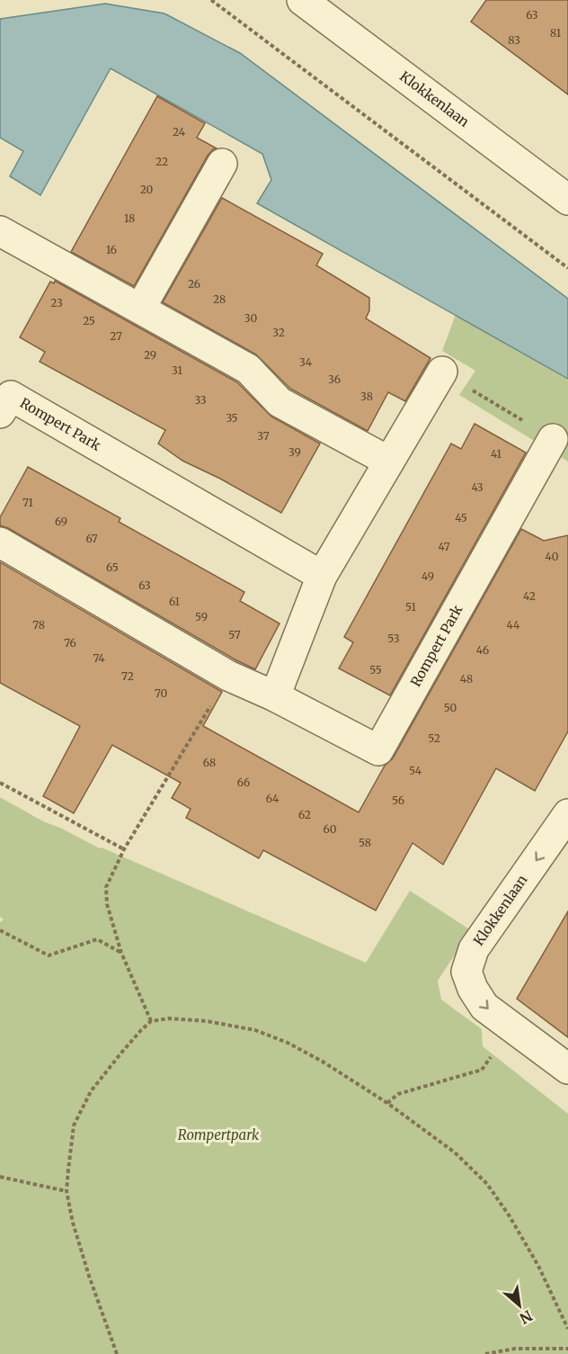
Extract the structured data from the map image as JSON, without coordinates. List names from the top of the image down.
{
  "streets": {
    "street": ["Klokkenlaan", "Rompert Park"]
  },
  "parks": ["Rompertpark"],
  "house_numbers": [
    "63",
    "81",
    "83",
    "24",
    "22",
    "20",
    "18",
    "16",
    "26",
    "28",
    "23",
    "30",
    "25",
    "32",
    "27",
    "29",
    "34",
    "31",
    "36",
    "38",
    "33",
    "35",
    "37",
    "39",
    "41",
    "43",
    "71",
    "45",
    "69",
    "67",
    "47",
    "40",
    "65",
    "49",
    "63",
    "42",
    "61",
    "51",
    "59",
    "78",
    "44",
    "57",
    "53",
    "76",
    "46",
    "74",
    "55",
    "72",
    "48",
    "70",
    "50",
    "52",
    "68",
    "54",
    "66",
    "64",
    "56",
    "62",
    "60",
    "58"
  ],
  "north": "bottom right"
}
